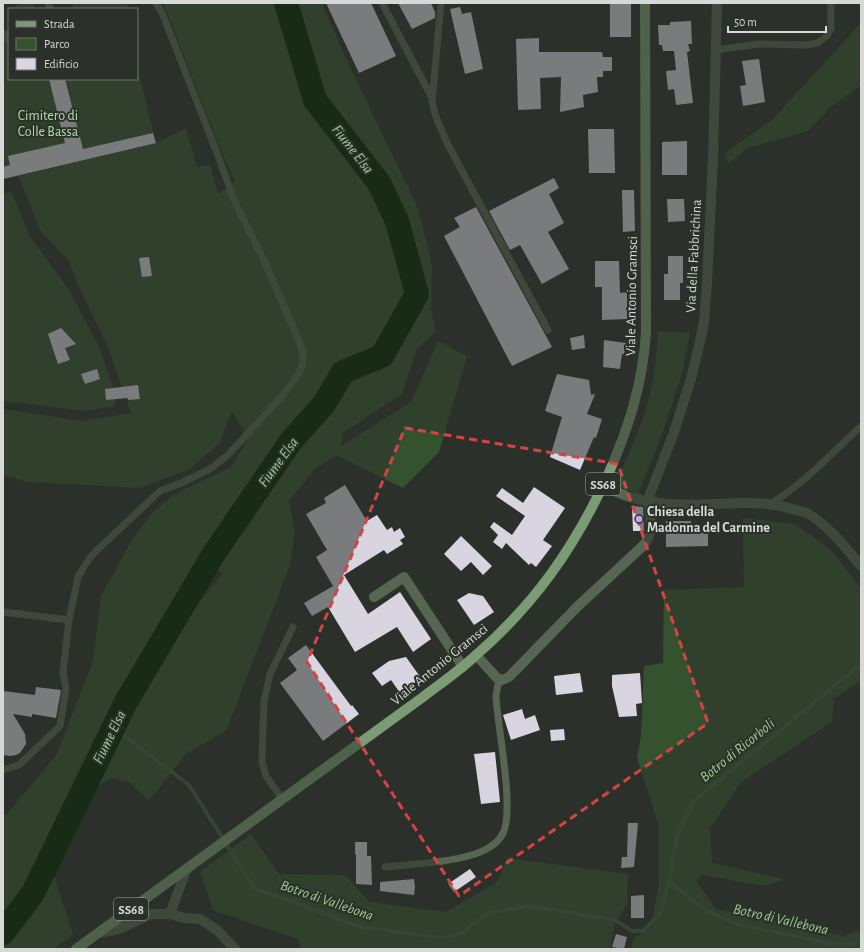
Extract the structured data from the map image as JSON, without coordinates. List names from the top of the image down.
{
  "streets": {
    "main road": ["Viale Antonio Gramsci", "SS68"],
    "street": ["Via della Fabbrichina"]
  },
  "crossings": [
    ["Viale Antonio Gramsci", "SS68"]
  ],
  "water": ["Fiume Elsa", "Botro di Ricorboli", "Botro di Vallebona"],
  "parks": ["Cimitero di Colle Bassa"],
  "places": ["Chiesa della Madonna del Carmine"],
  "legend": ["Strada", "Parco", "Edificio"],
  "scale_bar": "50 m"
}
